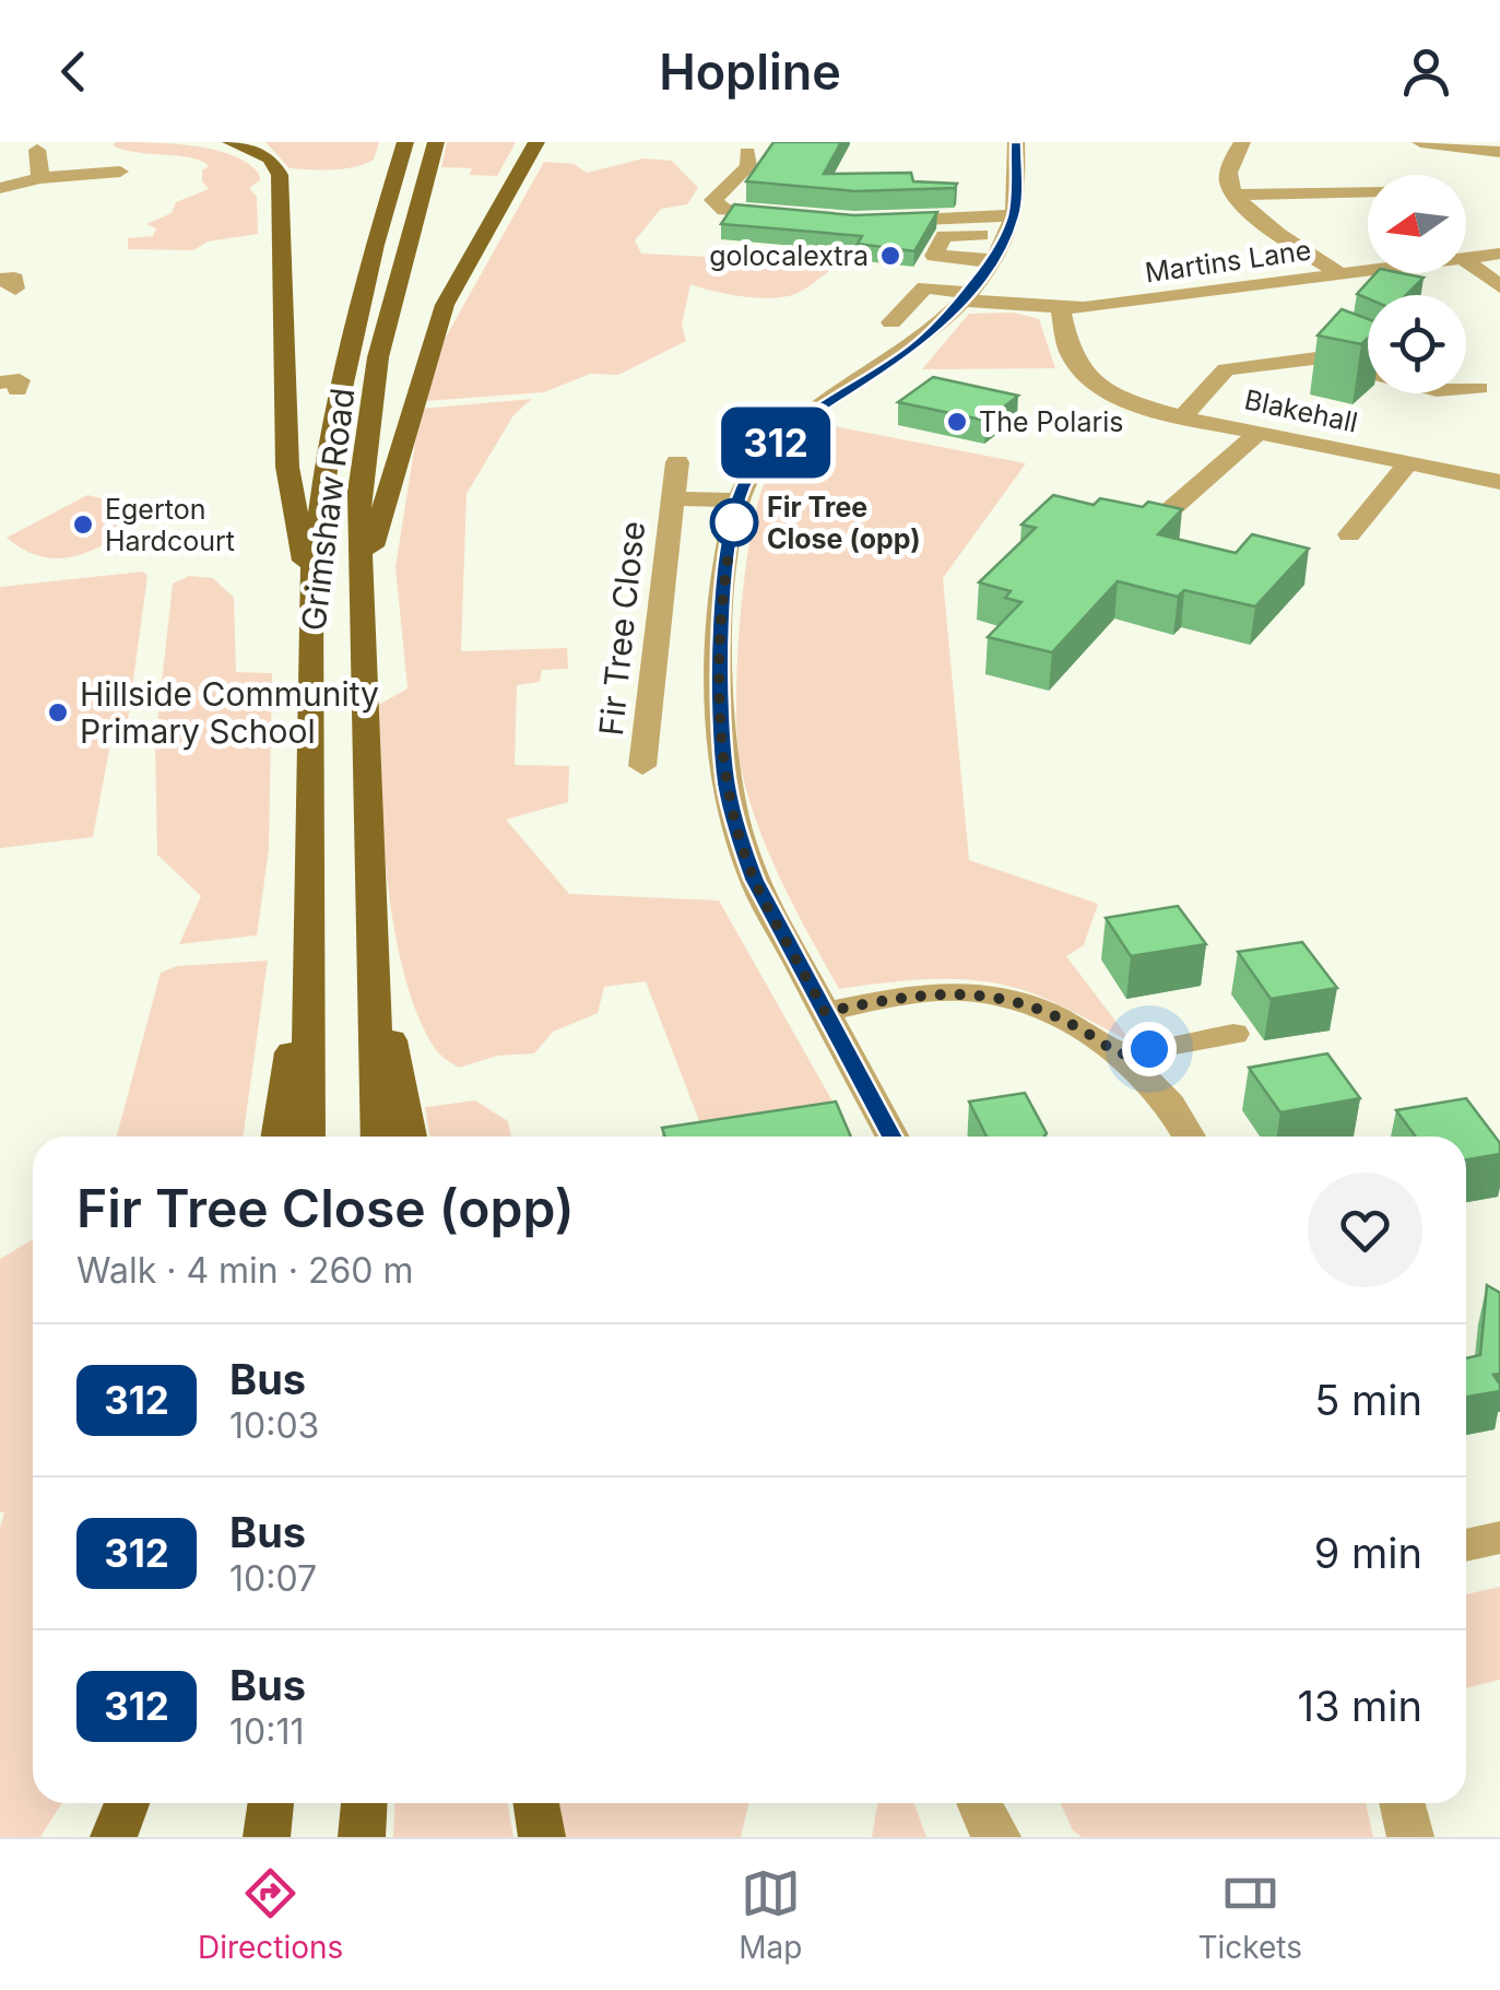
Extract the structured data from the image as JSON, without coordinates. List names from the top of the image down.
{
  "streets": {
    "main road": ["Grimshaw Road"],
    "street": ["Martins Lane", "Blakehall", "Fir Tree Close"]
  },
  "crossings": [
    ["Martins Lane", "Blakehall"]
  ],
  "places": [
    "golocalextra",
    "The Polaris",
    "Fir Tree Close (opp)",
    "Egerton Hardcourt",
    "Hillside Community Primary School"
  ],
  "lines": ["bus line 312"],
  "north": "left",
  "page": {
    "header": "Hopline",
    "on_map": "312",
    "heading": ["Fir Tree Close (opp)", "Walk · 4 min · 260 m"],
    "list": [
      {
        "mark": "312",
        "name": "Bus",
        "note": "10:03",
        "value": "5 min"
      },
      {
        "mark": "312",
        "name": "Bus",
        "note": "10:07",
        "value": "9 min"
      },
      {
        "mark": "312",
        "name": "Bus",
        "note": "10:11",
        "value": "13 min"
      }
    ],
    "tabs": ["Directions", "Map", "Tickets"]
  }
}
